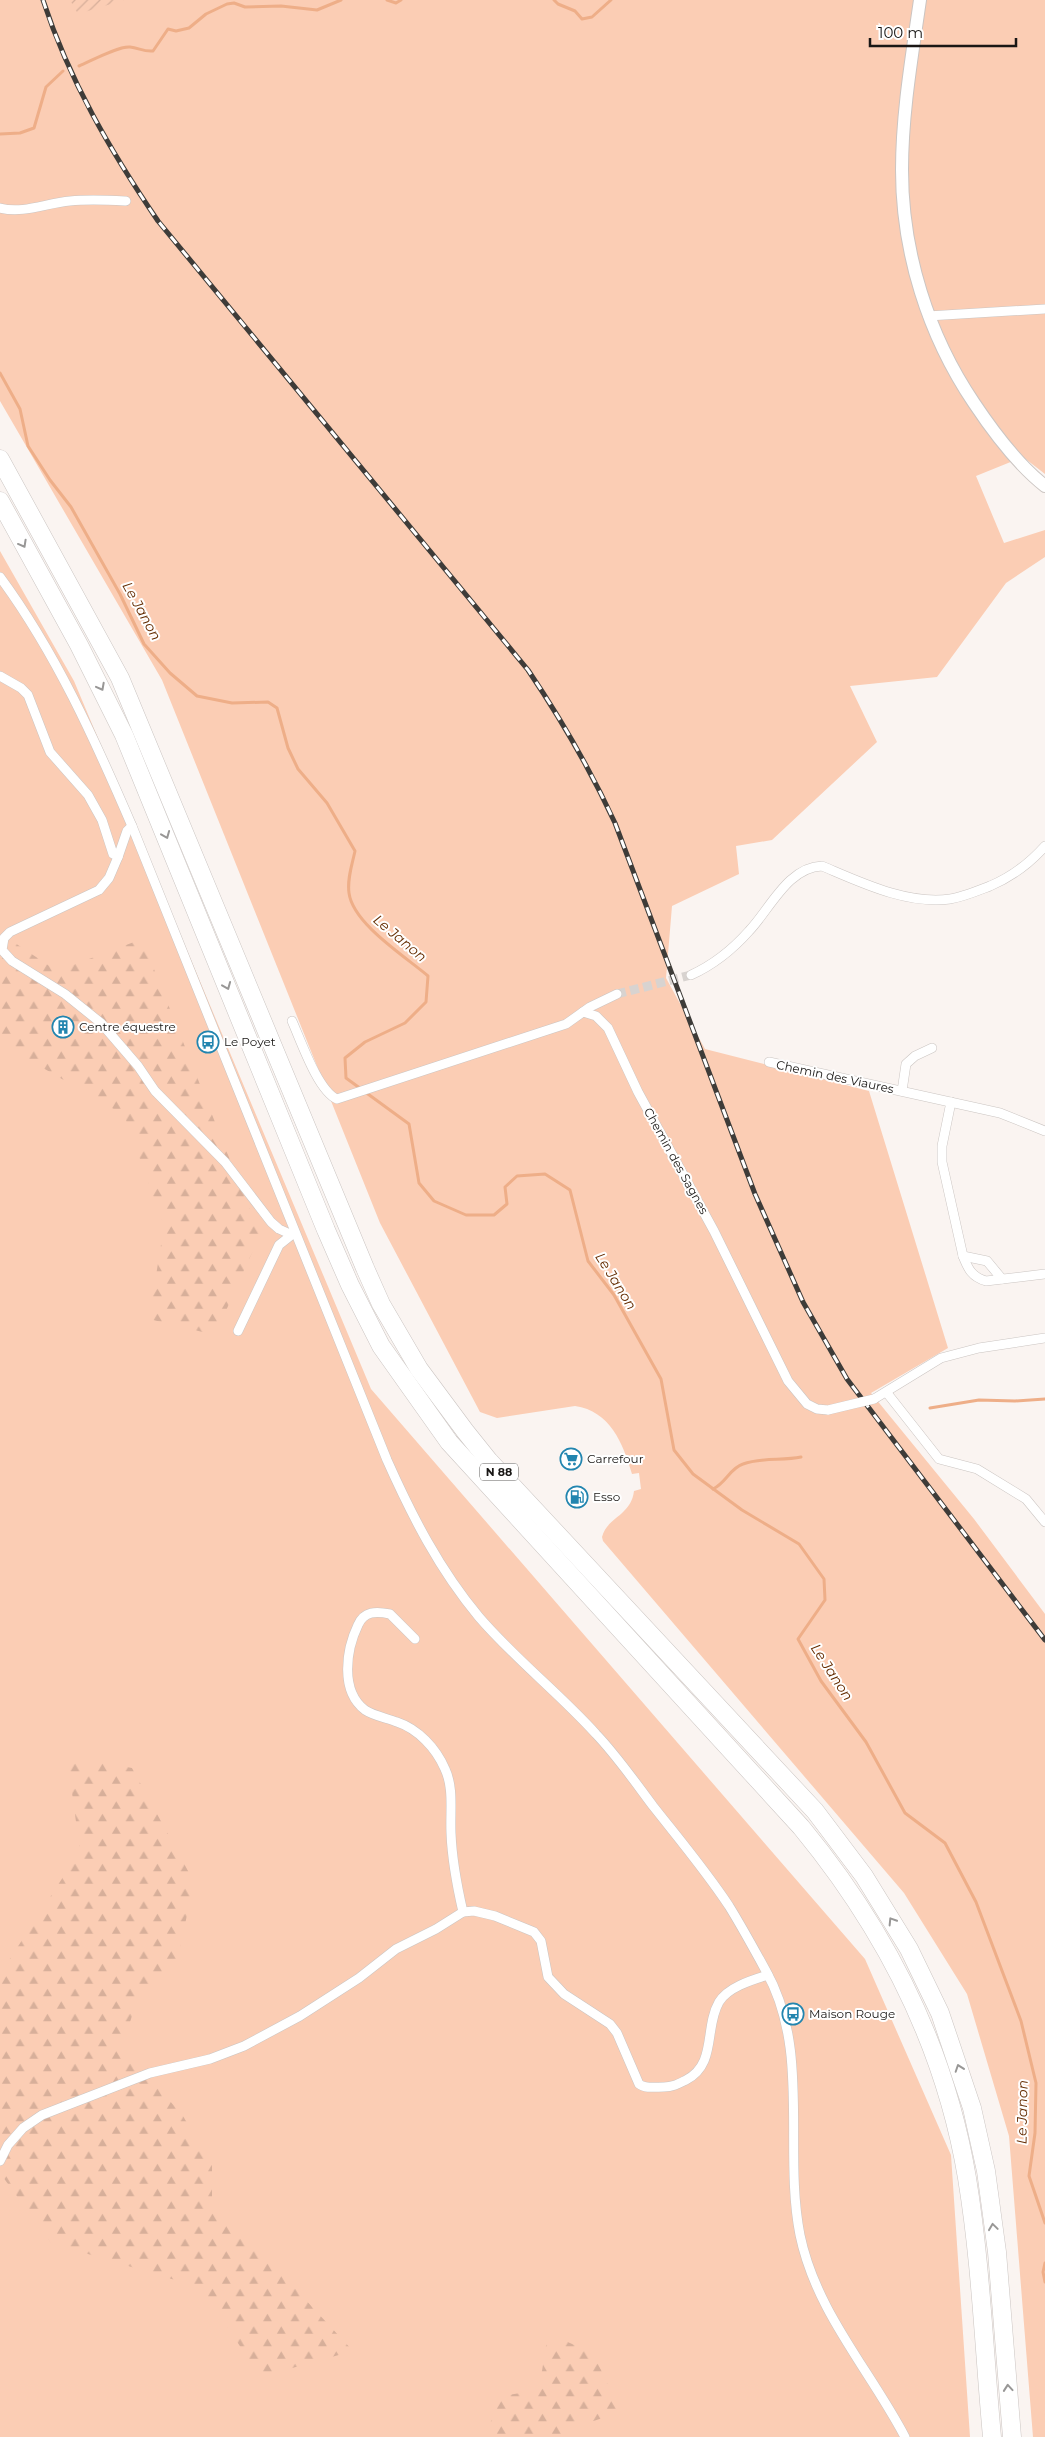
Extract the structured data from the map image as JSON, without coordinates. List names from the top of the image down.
{
  "streets": {
    "highway": ["N 88"],
    "street": ["Chemin des Viaures", "Chemin des Sagnes"]
  },
  "water": ["Le Janon"],
  "places": {
    "building": ["Centre équestre"],
    "bus stop": ["Le Poyet", "Maison Rouge"],
    "supermarket": ["Carrefour"],
    "fuel station": ["Esso"]
  },
  "scale_bar": "100 m"
}
